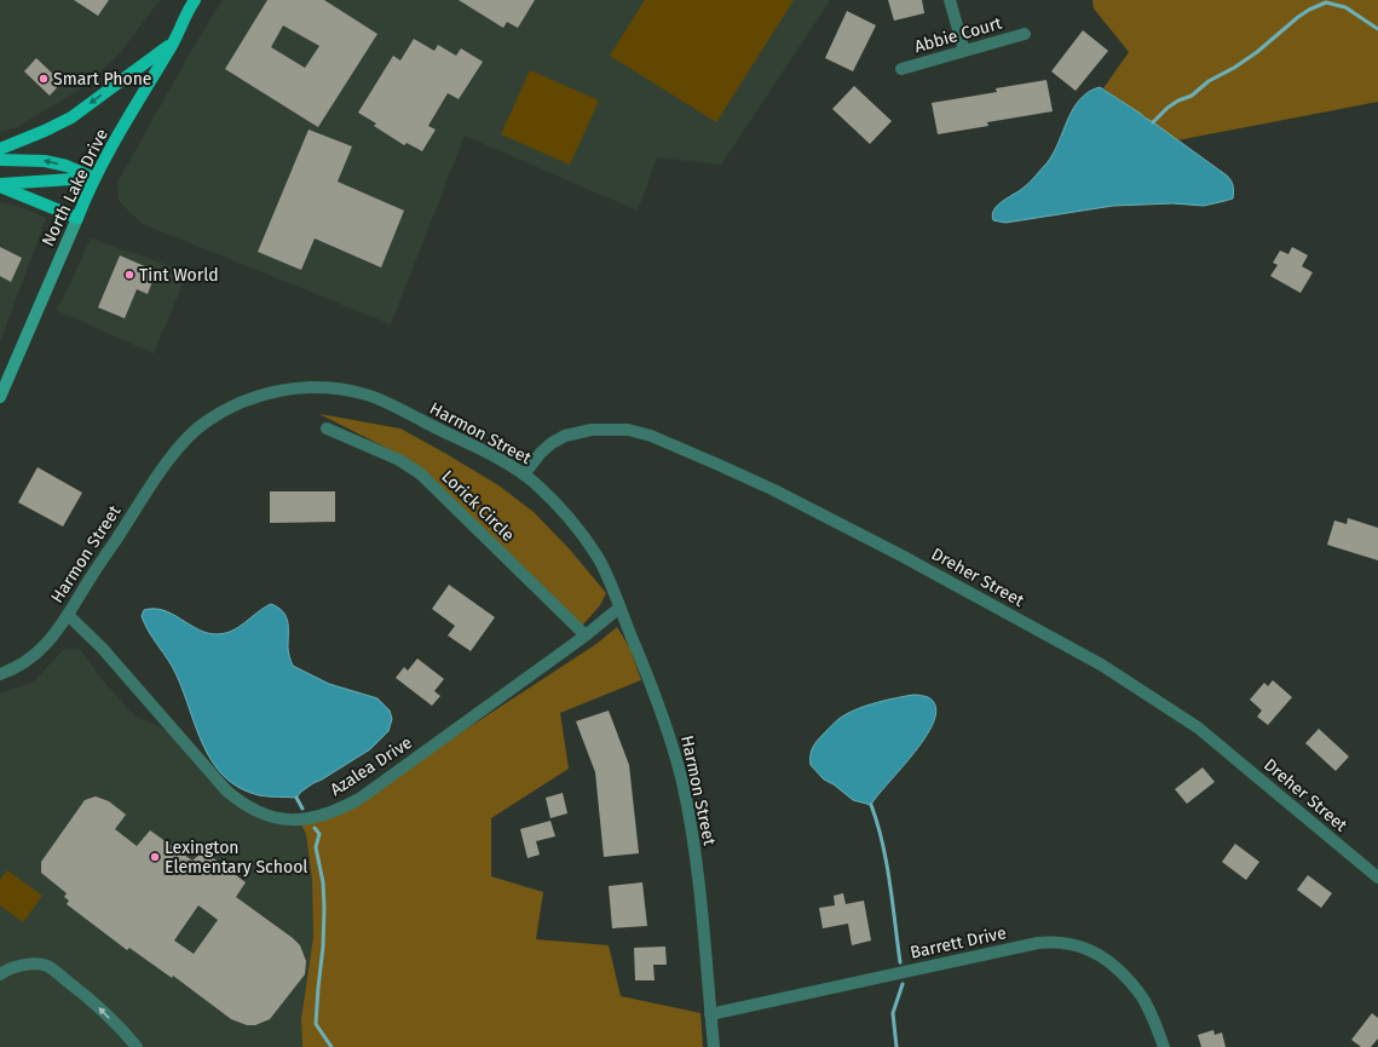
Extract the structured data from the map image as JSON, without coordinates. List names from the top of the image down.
{
  "streets": {
    "main road": ["North Lake Drive"],
    "street": [
      "Abbie Court",
      "Harmon Street",
      "Lorick Circle",
      "Dreher Street",
      "Azalea Drive",
      "Barrett Drive"
    ]
  },
  "crossings": [
    ["Harmon Street", "Dreher Street"],
    ["Harmon Street", "Azalea Drive"],
    ["Harmon Street", "Barrett Drive"],
    ["Lorick Circle", "Azalea Drive"]
  ],
  "places": ["Smart Phone", "Tint World", "Lexington Elementary School"]
}
